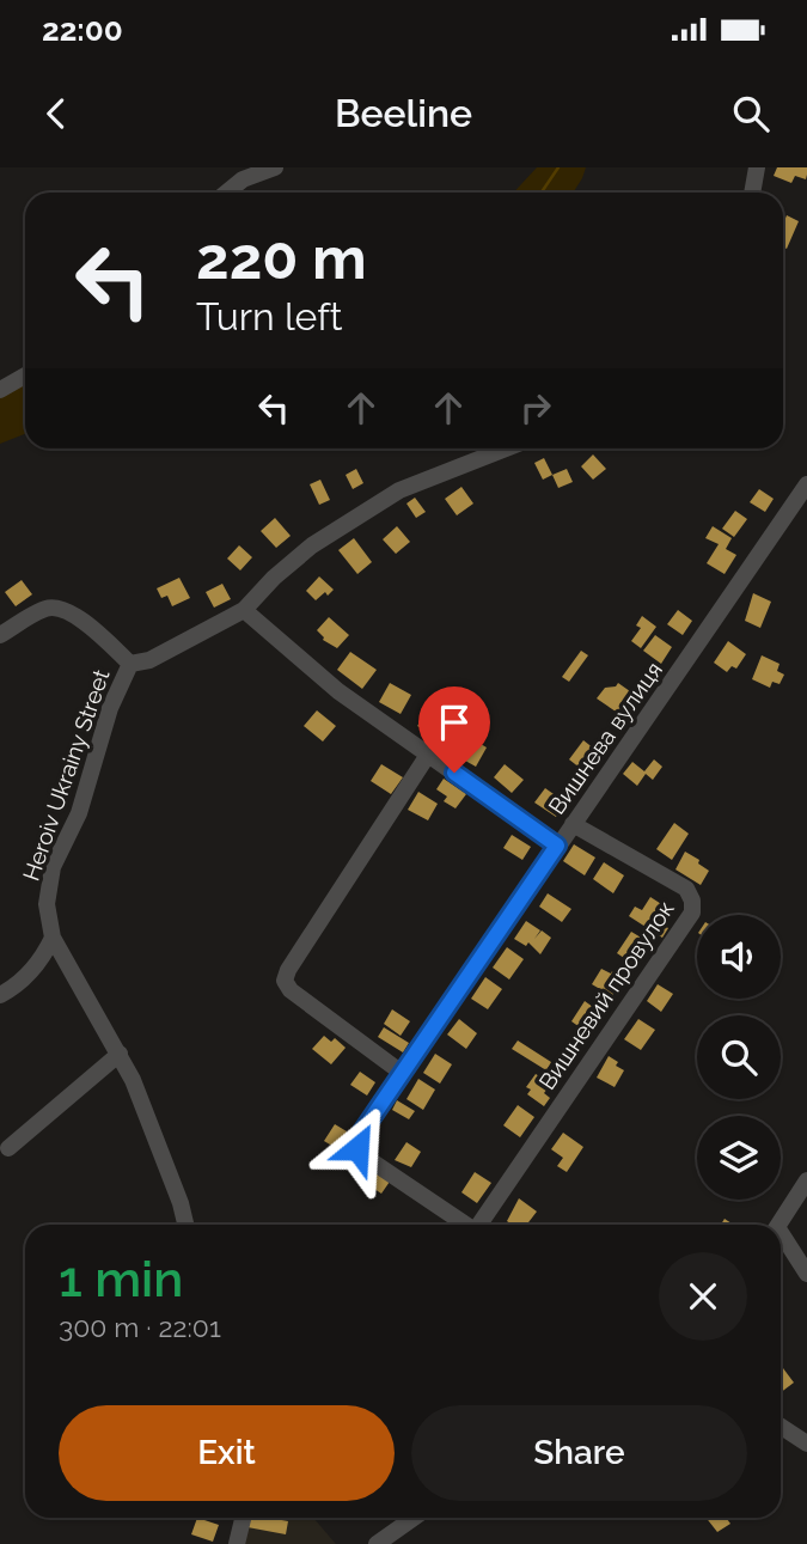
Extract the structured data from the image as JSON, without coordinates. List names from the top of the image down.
{
  "streets": {
    "street": ["Вишнева вулиця", "Heroiv Ukrainy Street", "Вишневий провулок"]
  },
  "crossings": [
    ["Вишнева вулиця", "Вишневий провулок"]
  ],
  "page": {
    "status": "22:00",
    "header": "Beeline",
    "turn": ["220 m", "Turn left"],
    "heading": ["1 min", "300 m · 22:01"],
    "buttons": ["Exit", "Share"]
  }
}
